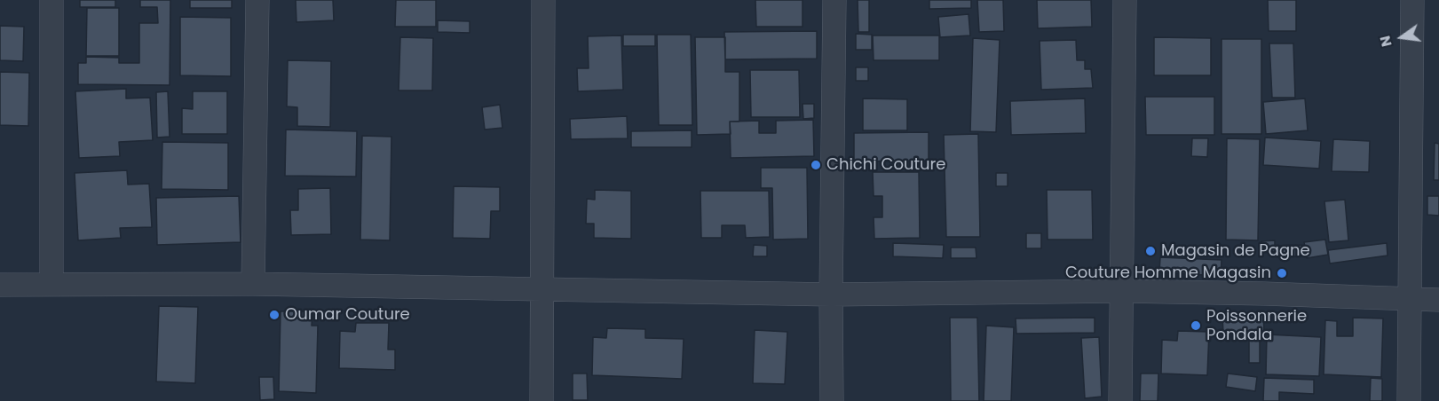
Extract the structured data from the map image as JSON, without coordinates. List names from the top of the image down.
{
  "places": [
    "Chichi Couture",
    "Magasin de Pagne",
    "Couture Homme Magasin",
    "Oumar Couture",
    "Poissonnerie Pondala"
  ],
  "north": "left"
}
